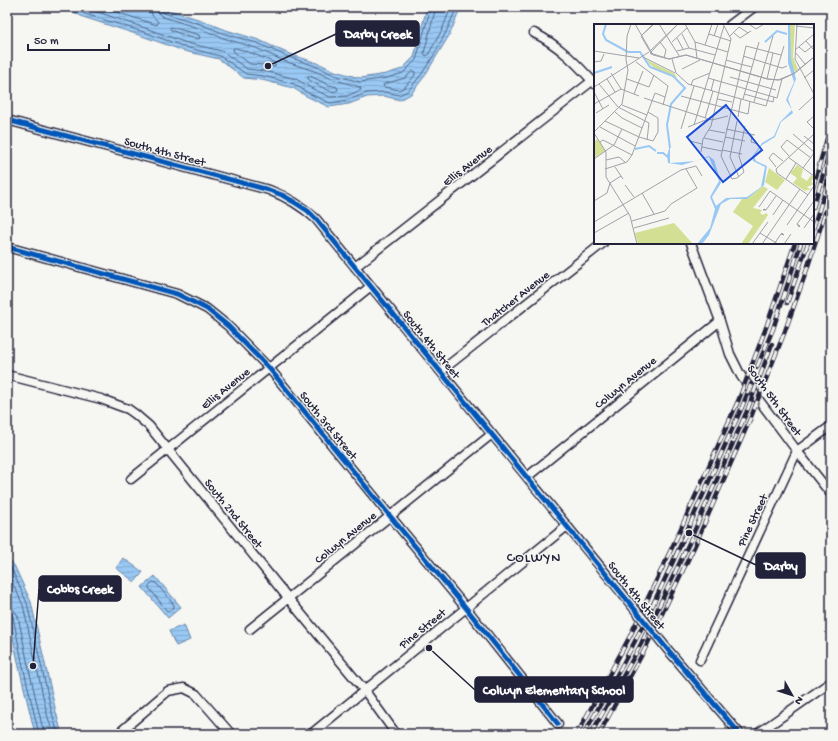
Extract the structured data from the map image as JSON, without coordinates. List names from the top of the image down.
{
  "streets": {
    "street": [
      "South 4th Street",
      "Ellis Avenue",
      "Thatcher Avenue",
      "Colwyn Avenue",
      "South 5th Street",
      "South 3rd Street",
      "South 2nd Street",
      "Pine Street"
    ]
  },
  "crossings": [
    ["South 4th Street", "Ellis Avenue"],
    ["South 4th Street", "Thatcher Avenue"],
    ["South 4th Street", "Colwyn Avenue"],
    ["South 4th Street", "Pine Street"],
    ["Ellis Avenue", "South 3rd Street"],
    ["Ellis Avenue", "South 2nd Street"],
    ["Colwyn Avenue", "South 5th Street"],
    ["Colwyn Avenue", "South 3rd Street"],
    ["Colwyn Avenue", "South 2nd Street"],
    ["South 5th Street", "Pine Street"],
    ["South 3rd Street", "Pine Street"],
    ["South 2nd Street", "Pine Street"]
  ],
  "districts": ["COLWYN"],
  "places": [
    "Darby Creek",
    "Darby",
    "Colwyn Elementary School",
    "Cobbs Creek"
  ],
  "scale_bar": "50 m",
  "north": "bottom right"
}
